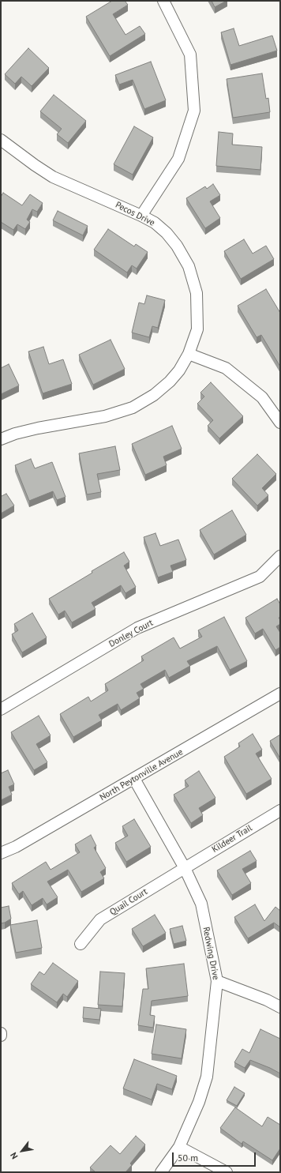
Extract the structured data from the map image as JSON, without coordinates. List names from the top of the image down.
{
  "streets": {
    "street": [
      "Pecos Drive",
      "Donley Court",
      "North Peytonville Avenue",
      "Kildeer Trail",
      "Quail Court",
      "Redwing Drive"
    ]
  },
  "crossings": [
    ["North Peytonville Avenue", "Redwing Drive"],
    ["Kildeer Trail", "Quail Court"],
    ["Kildeer Trail", "Redwing Drive"],
    ["Quail Court", "Redwing Drive"]
  ],
  "scale_bar": "50 m",
  "north": "bottom left"
}
